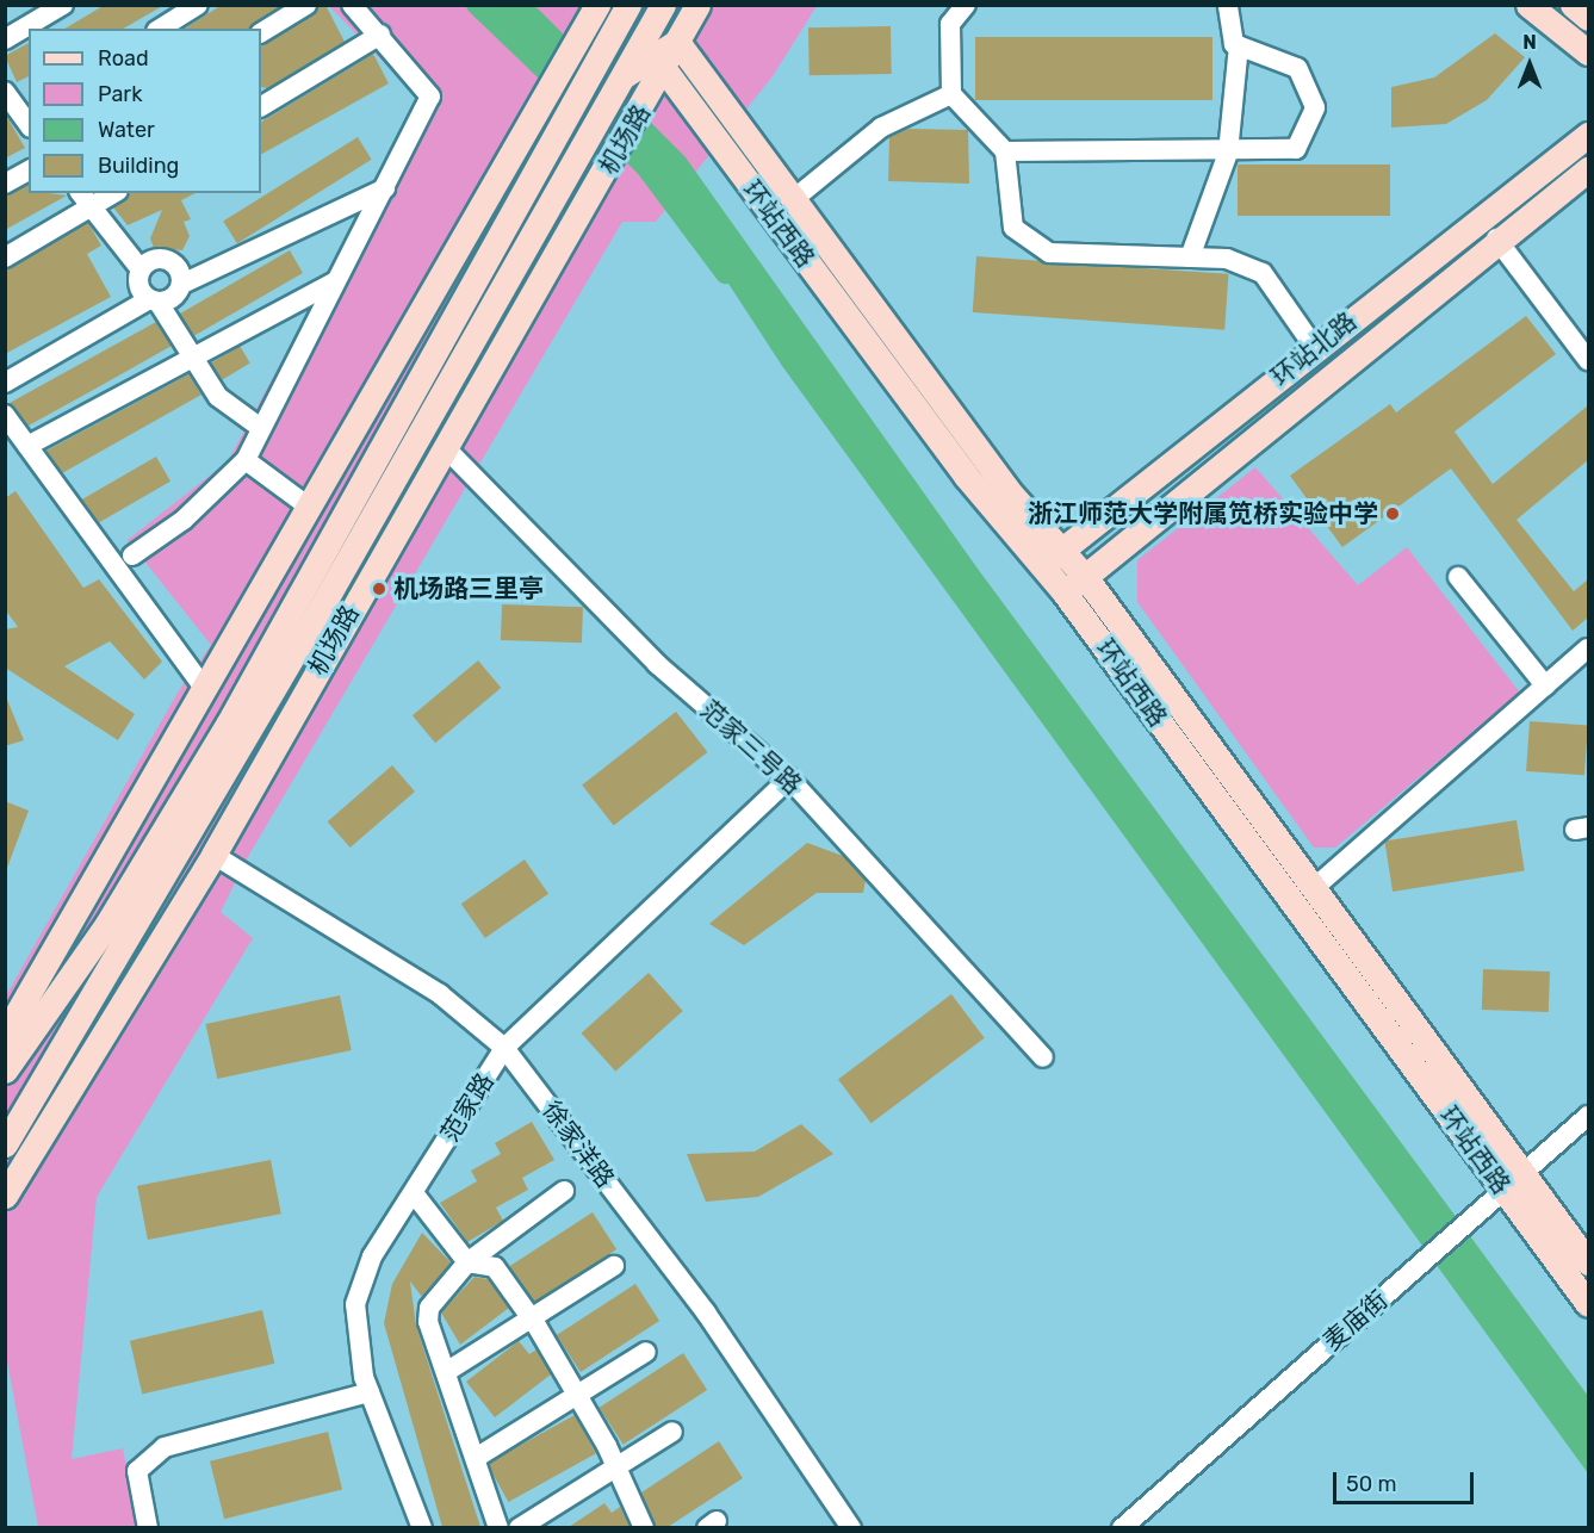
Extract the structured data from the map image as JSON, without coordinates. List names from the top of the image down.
{
  "streets": {
    "main road": ["机场路", "环站西路", "环站北路"],
    "street": [
      "范家三号路",
      "范家路",
      "徐家洋路",
      "麦庙街"
    ]
  },
  "crossings": [
    ["机场路", "环站西路"],
    ["机场路", "范家三号路"],
    ["机场路", "徐家洋路"],
    ["环站西路", "环站北路"],
    ["环站西路", "麦庙街"],
    ["范家三号路", "范家路"],
    ["范家路", "徐家洋路"]
  ],
  "places": ["浙江师范大学附属笕桥实验中学", "机场路三里亭"],
  "legend": [
    "Road",
    "Park",
    "Water",
    "Building"
  ],
  "scale_bar": "50 m",
  "north": "top"
}
